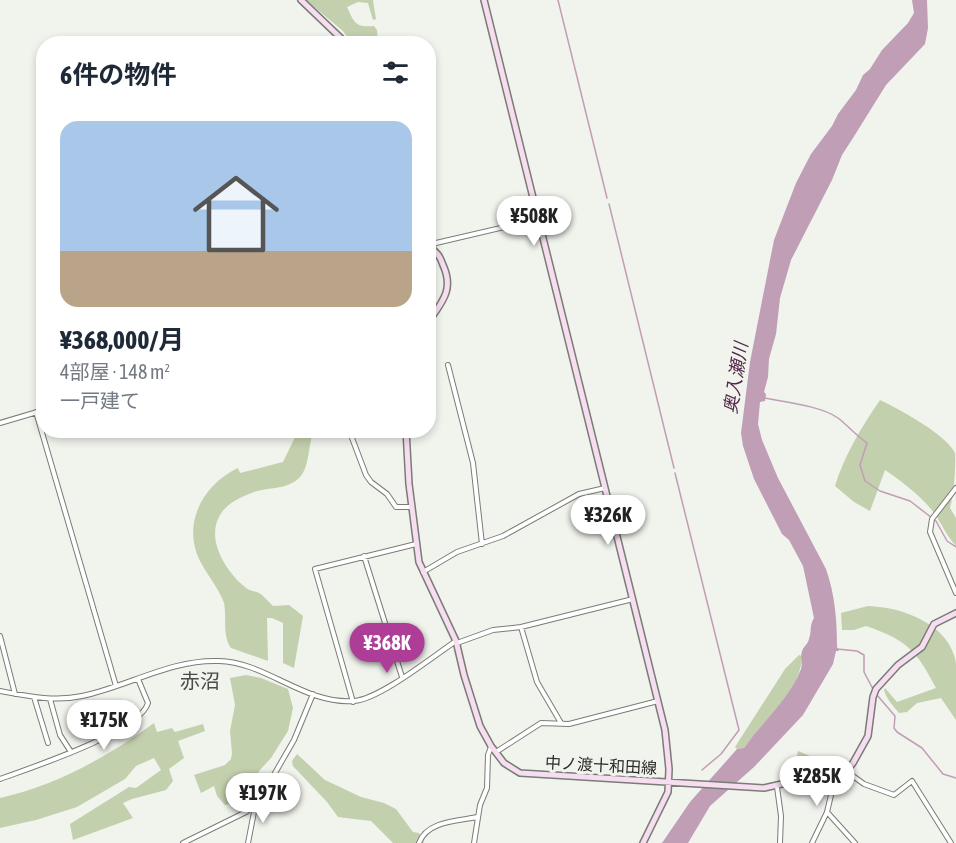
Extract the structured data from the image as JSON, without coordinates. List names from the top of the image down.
{
  "streets": {
    "main road": ["中ノ渡十和田線"]
  },
  "districts": ["赤沼"],
  "water": ["奥入瀬川"],
  "page": {
    "heading": "6件の物件",
    "list": [
      {
        "name": "¥368,000/月",
        "note": "4部屋 · 148 m² · 一戸建て"
      }
    ],
    "price": [
      "¥508K",
      "¥326K",
      "¥368K",
      "¥175K",
      "¥285K",
      "¥197K"
    ]
  }
}
